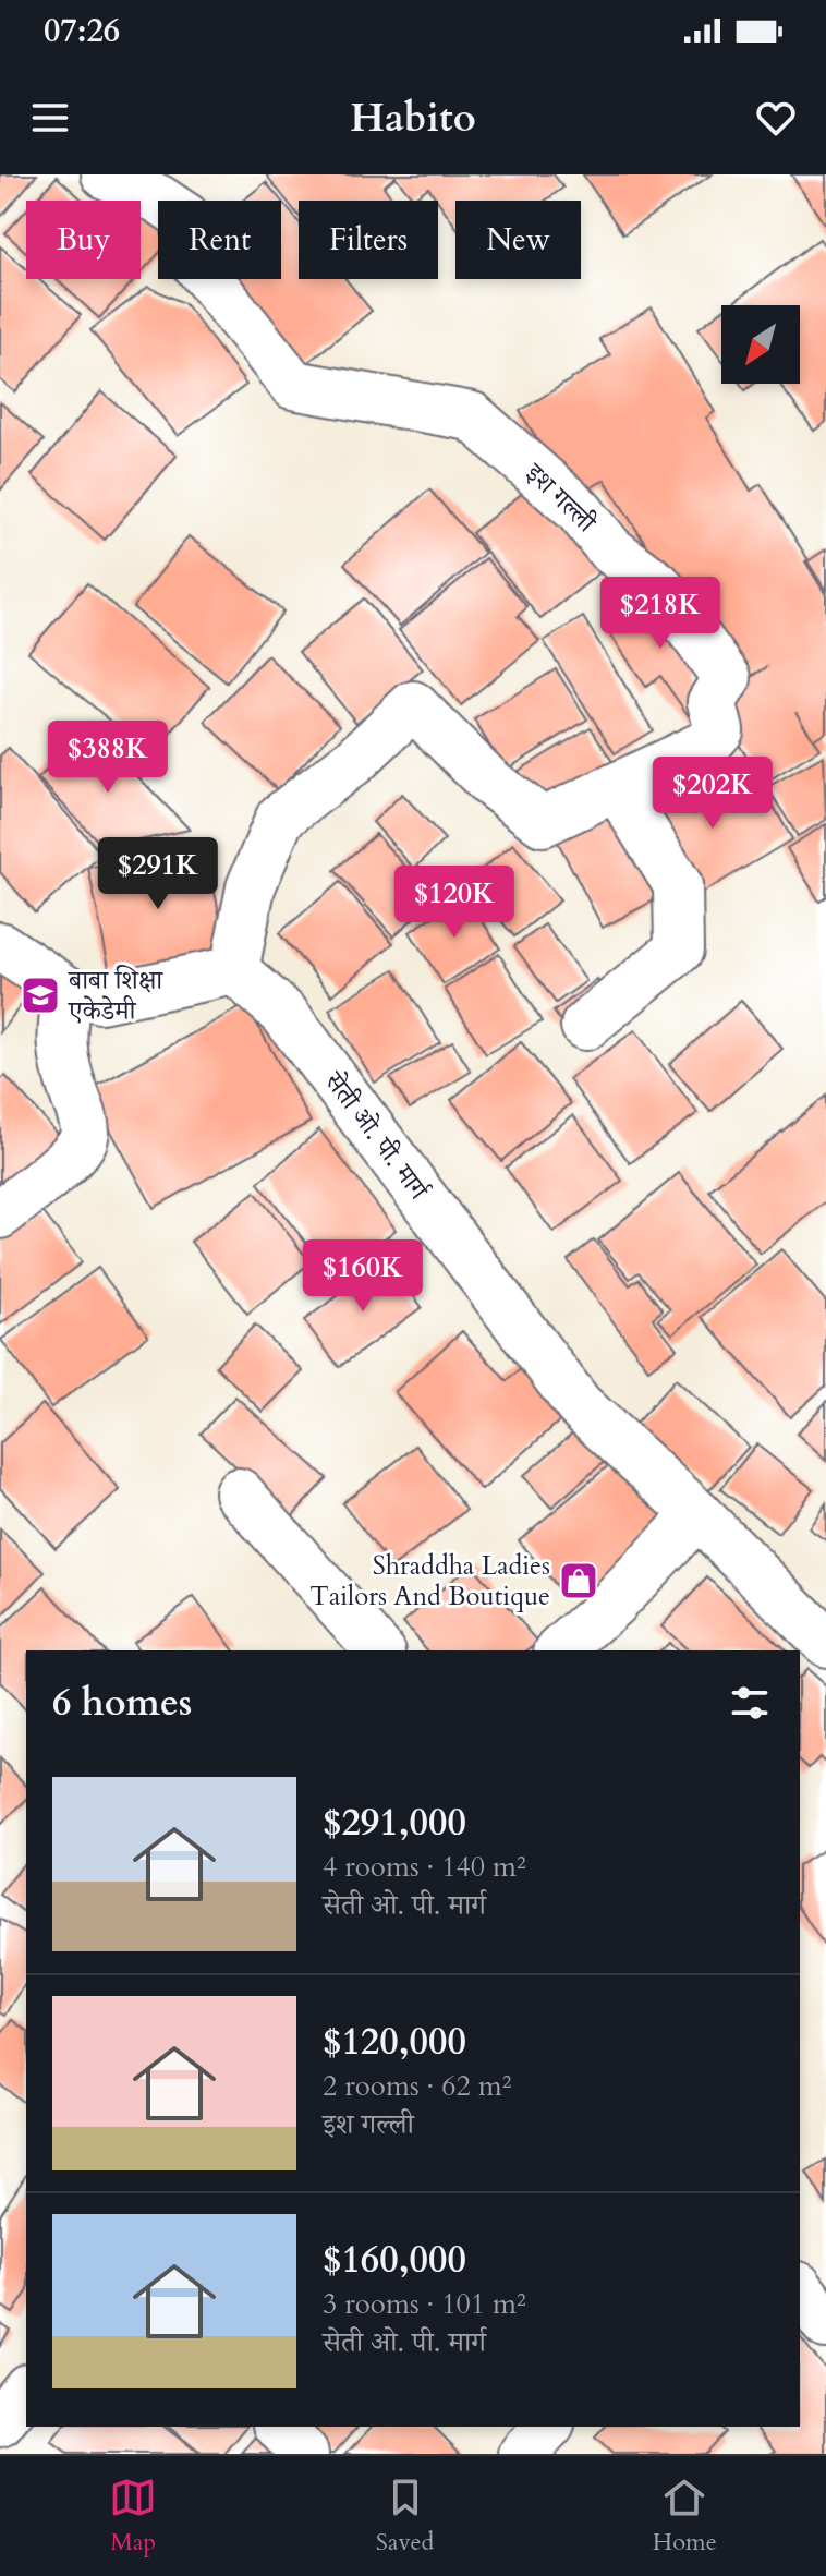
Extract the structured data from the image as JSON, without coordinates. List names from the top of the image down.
{
  "streets": {
    "street": ["इश गल्ली", "सेती ओ. पी. मार्ग"]
  },
  "crossings": [
    ["इश गल्ली", "सेती ओ. पी. मार्ग"]
  ],
  "places": {
    "school or university": ["बाबा शिक्षा एकेडेमी"],
    "shop": ["Shraddha Ladies Tailors And Boutique"]
  },
  "north": "bottom left",
  "page": {
    "status": "07:26",
    "header": "Habito",
    "chip": [
      "Buy",
      "Rent",
      "Filters",
      "New"
    ],
    "price": [
      "$218K",
      "$388K",
      "$202K",
      "$291K",
      "$120K",
      "$160K"
    ],
    "heading": "6 homes",
    "list": [
      {
        "name": "$291,000",
        "note": "4 rooms · 140 m² · सेती ओ. पी. मार्ग"
      },
      {
        "name": "$120,000",
        "note": "2 rooms · 62 m² · इश गल्ली"
      },
      {
        "name": "$160,000",
        "note": "3 rooms · 101 m² · सेती ओ. पी. मार्ग"
      }
    ],
    "tabs": ["Map", "Saved", "Home"]
  }
}
